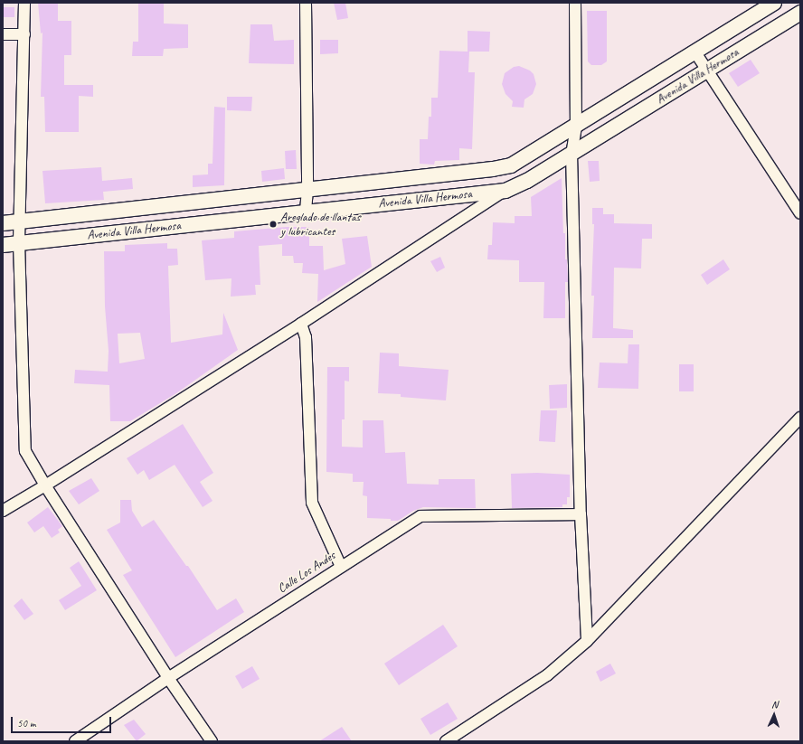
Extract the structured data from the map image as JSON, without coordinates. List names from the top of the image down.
{
  "streets": {
    "street": ["Avenida Villa Hermosa", "Calle Los Andes"]
  },
  "places": ["Areglado de llantas y lubricantes"],
  "scale_bar": "50 m",
  "north": "top"
}
